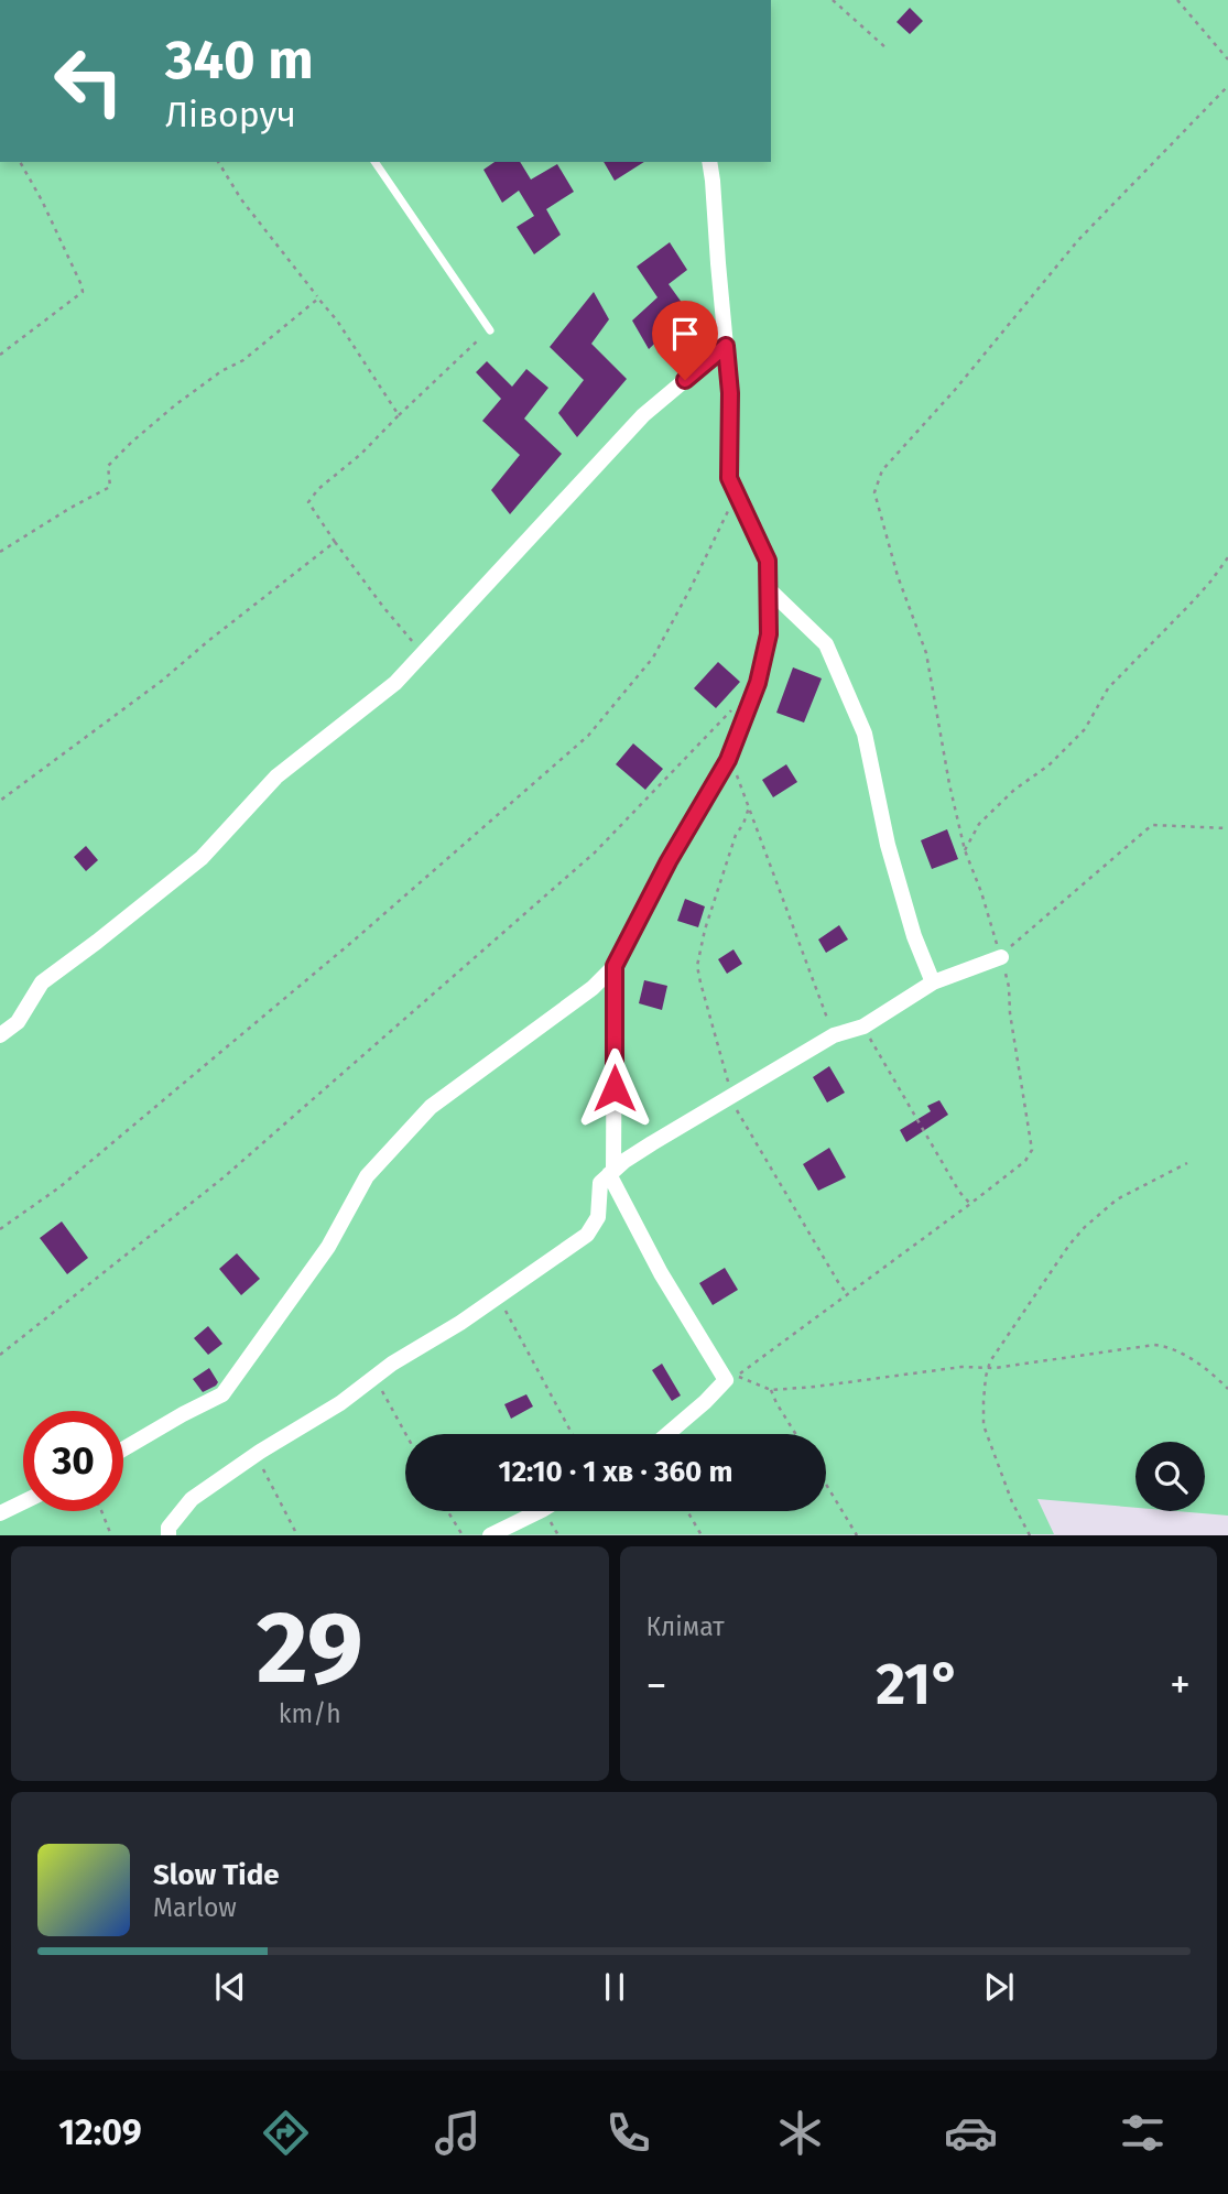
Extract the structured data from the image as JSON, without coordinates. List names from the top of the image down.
{
  "page": {
    "turn": ["340 m", "Ліворуч"],
    "limit": "30",
    "trip": "12:10 · 1 хв · 360 m",
    "tile": [
      ["29", "km/h"],
      "Клімат"
    ],
    "heat": ["−", "21°", "+"],
    "song": ["Slow Tide", "Marlow"],
    "tabs": "12:09"
  }
}
